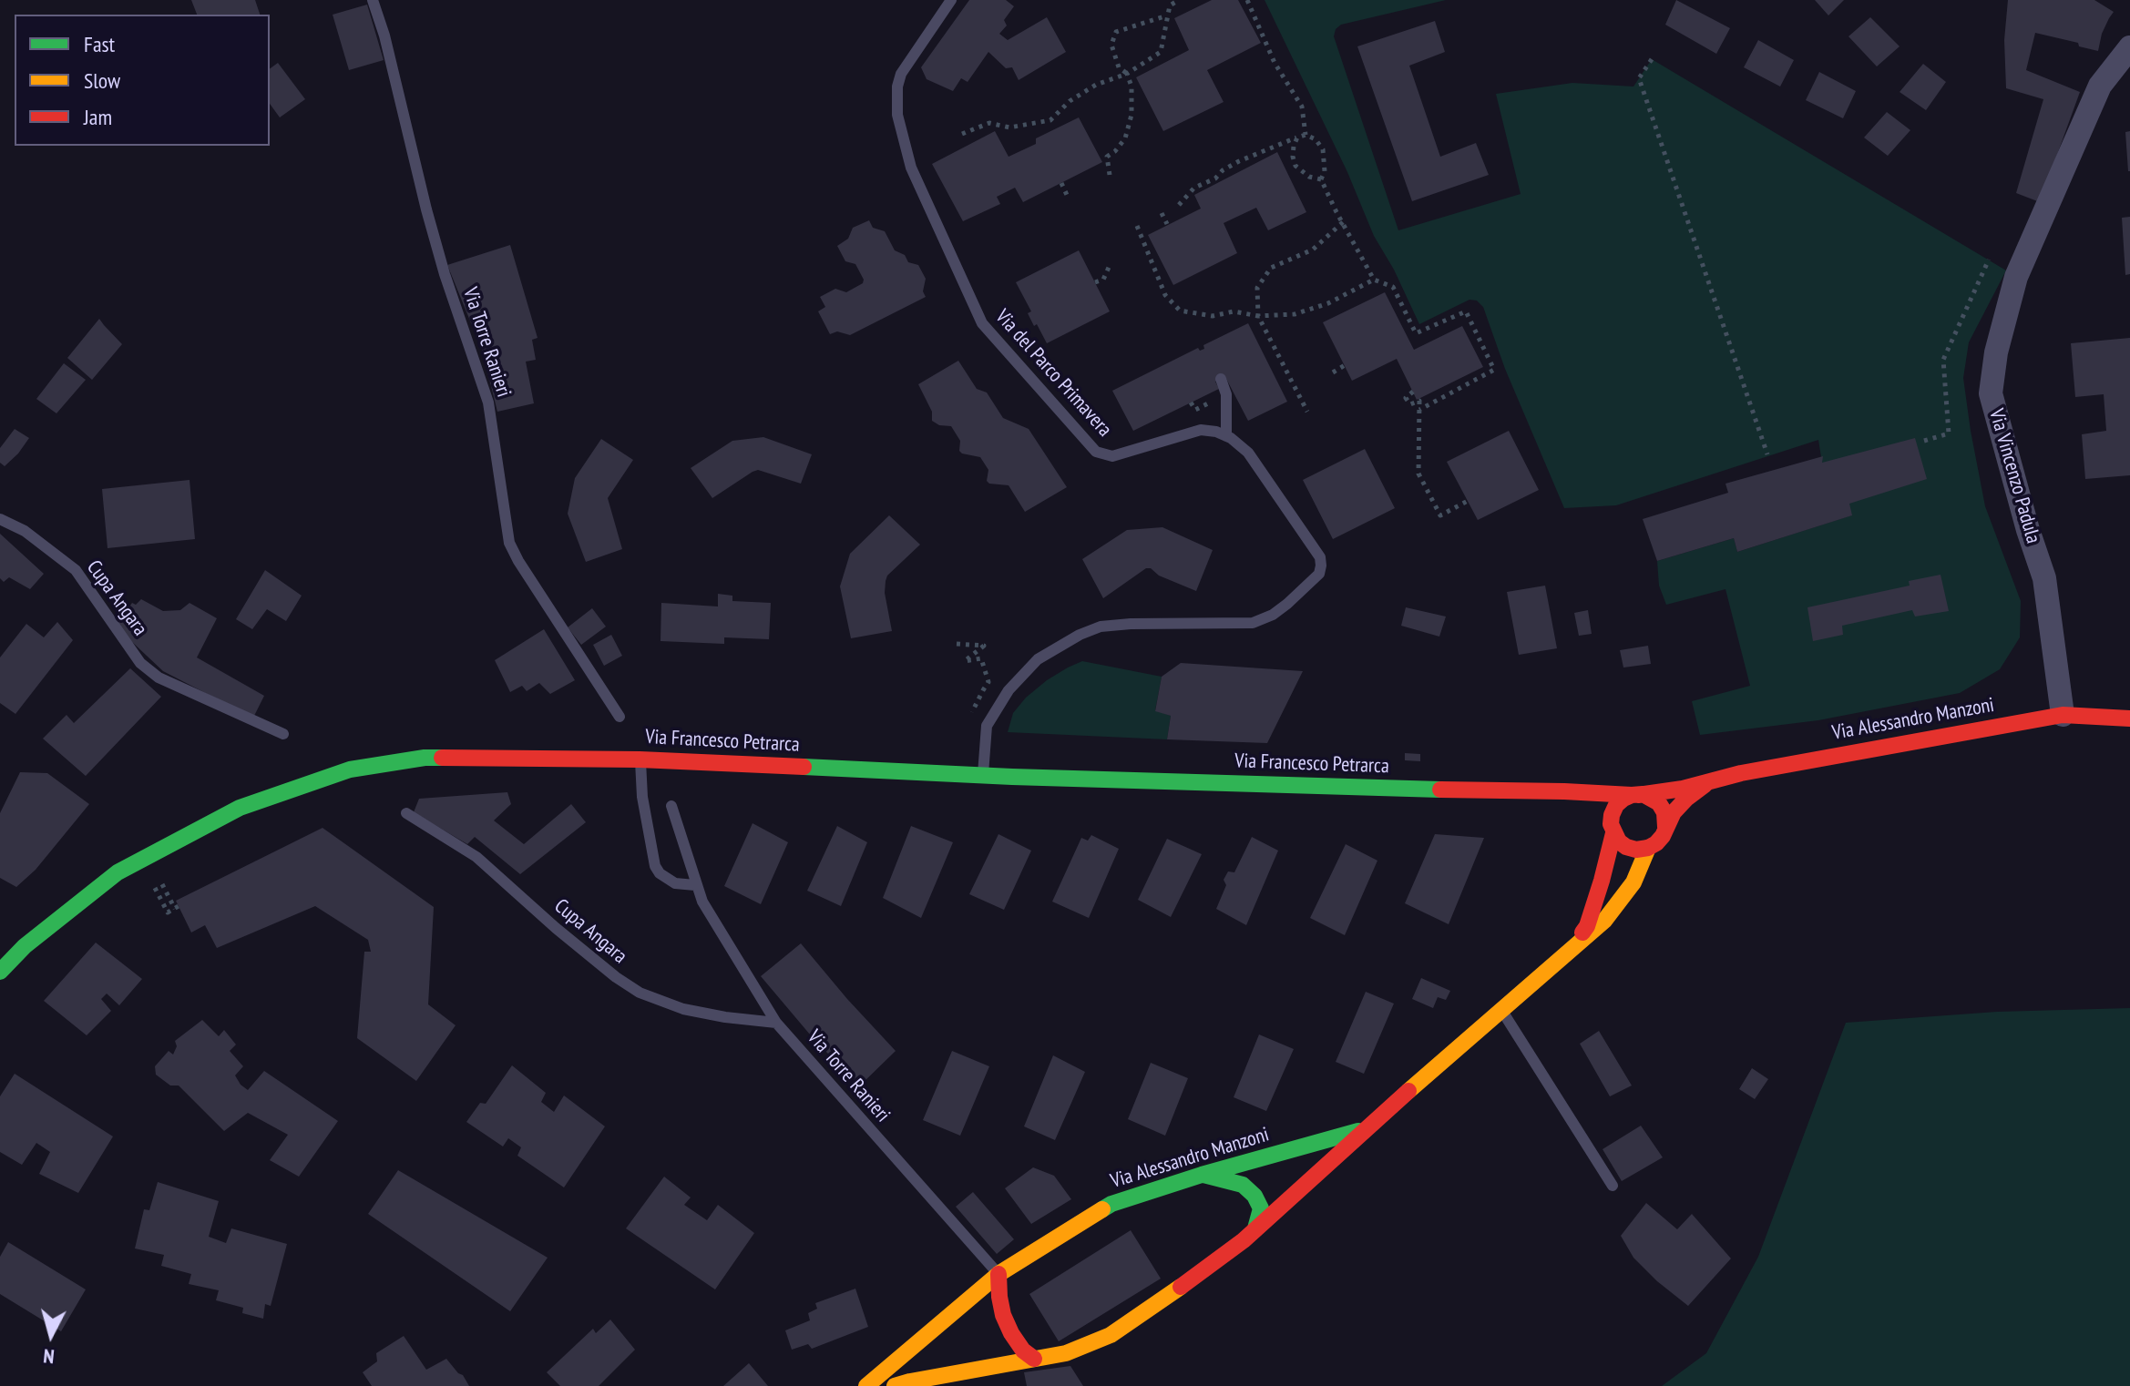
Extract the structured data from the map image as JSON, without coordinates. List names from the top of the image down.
{
  "streets": {
    "street": ["Via Vincenzo Padula", "Via Alessandro Manzoni", "Via Francesco Petrarca"],
    "lane": ["Via Torre Ranieri", "Via del Parco Primavera", "Cupa Angara"]
  },
  "crossings": [
    ["Via Torre Ranieri", "Cupa Angara"],
    ["Via Torre Ranieri", "Via Alessandro Manzoni"],
    ["Via Vincenzo Padula", "Via Alessandro Manzoni"],
    ["Via Alessandro Manzoni", "Via Francesco Petrarca"]
  ],
  "legend": ["Fast", "Slow", "Jam"],
  "north": "bottom"
}
